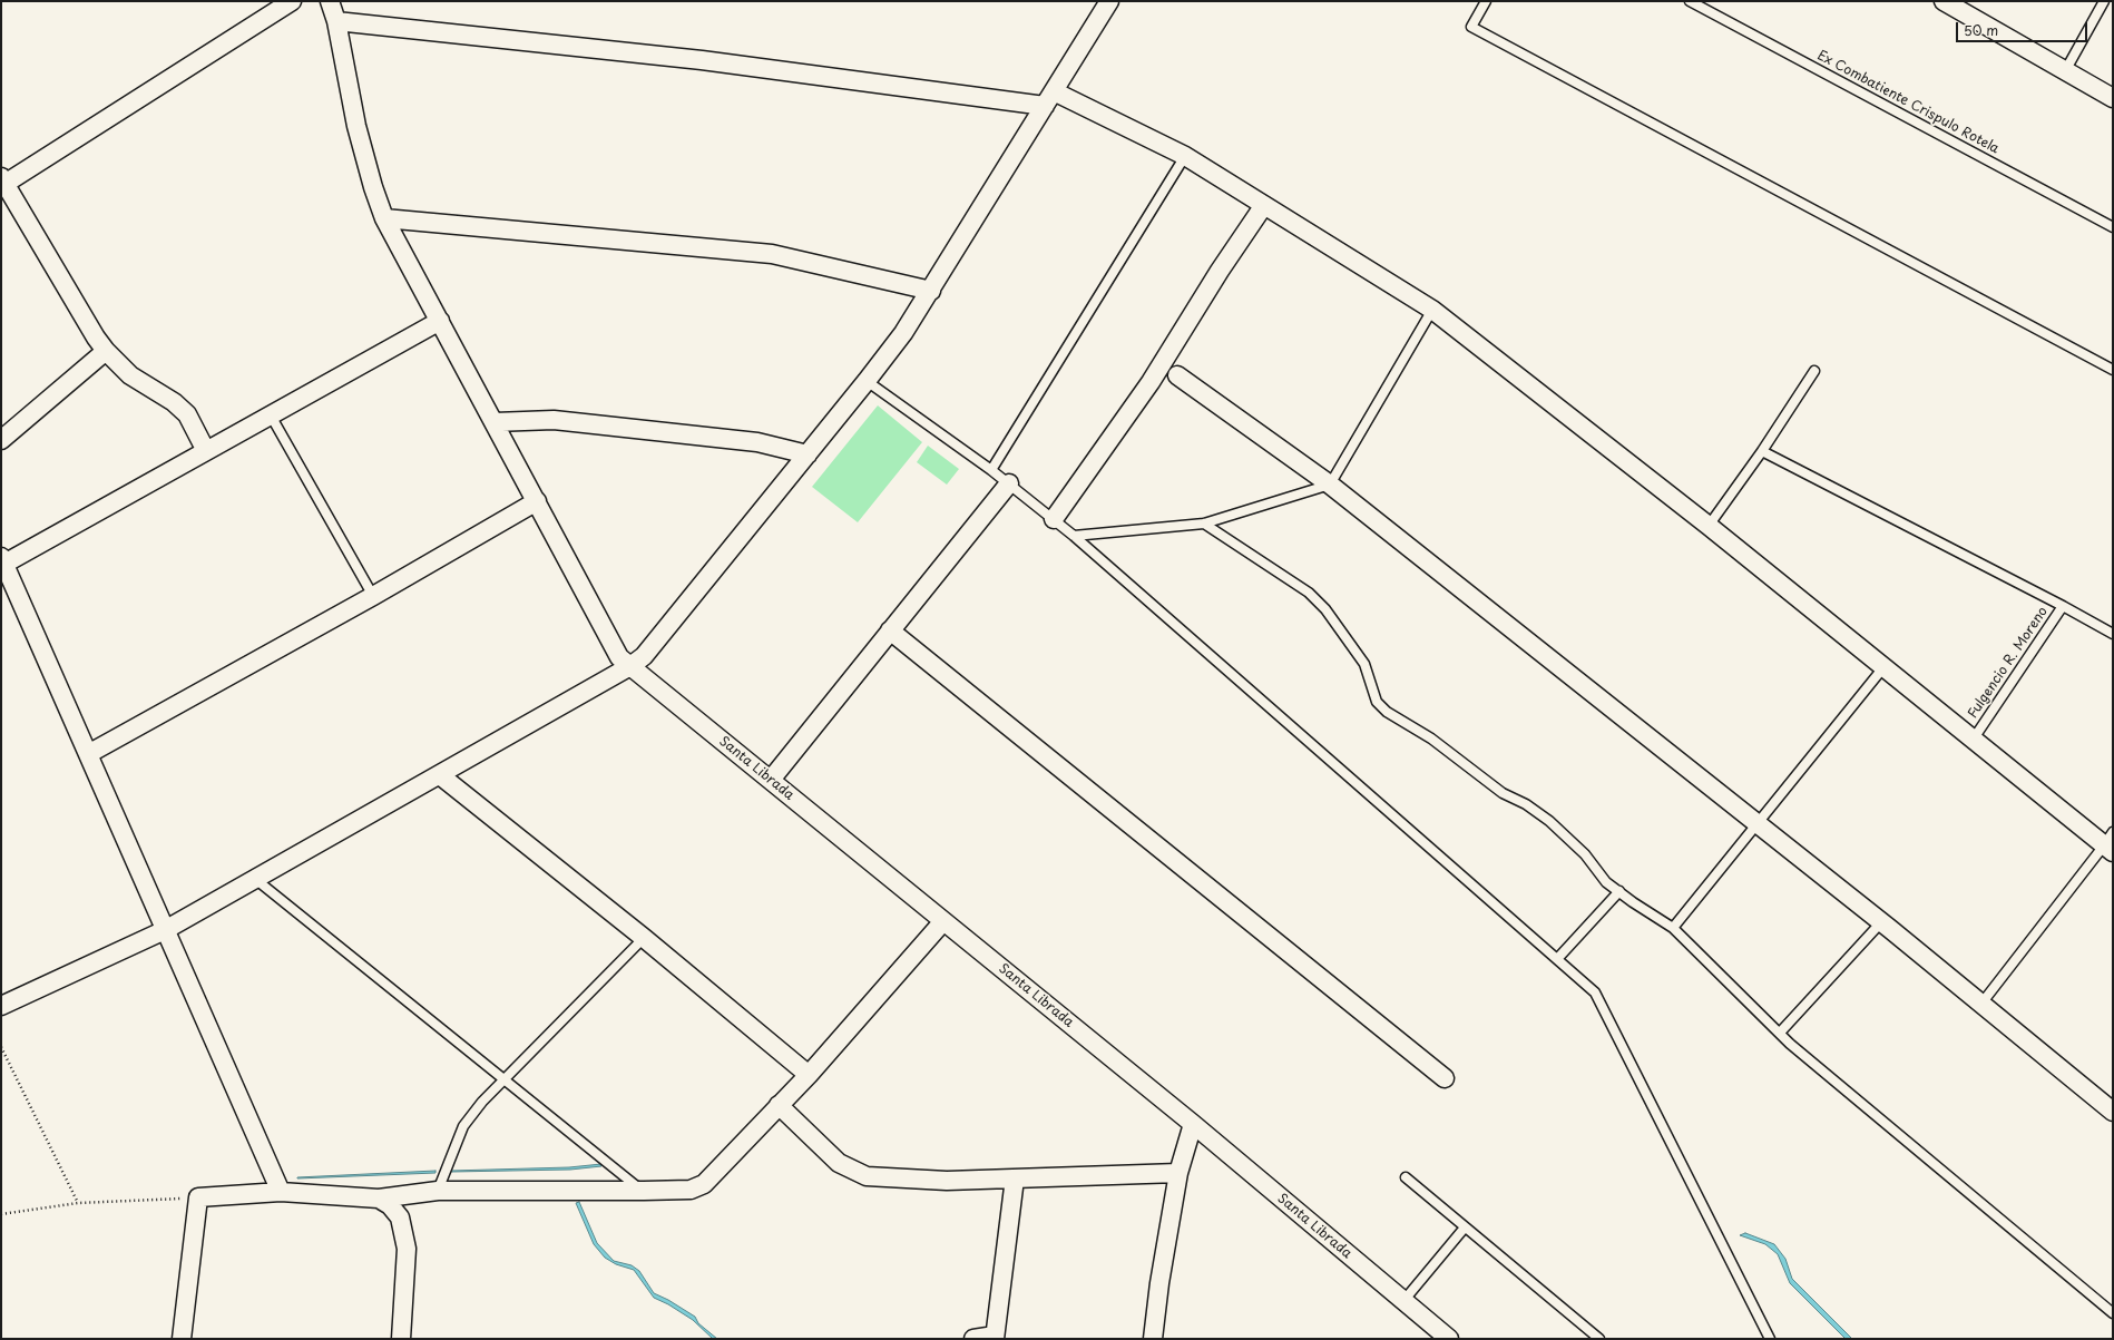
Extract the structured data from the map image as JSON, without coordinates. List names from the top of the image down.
{
  "streets": {
    "street": ["Santa Librada"],
    "lane": ["Ex Combatiente Crispulo Rotela", "Fulgencio R. Moreno"]
  },
  "scale_bar": "50 m"
}
